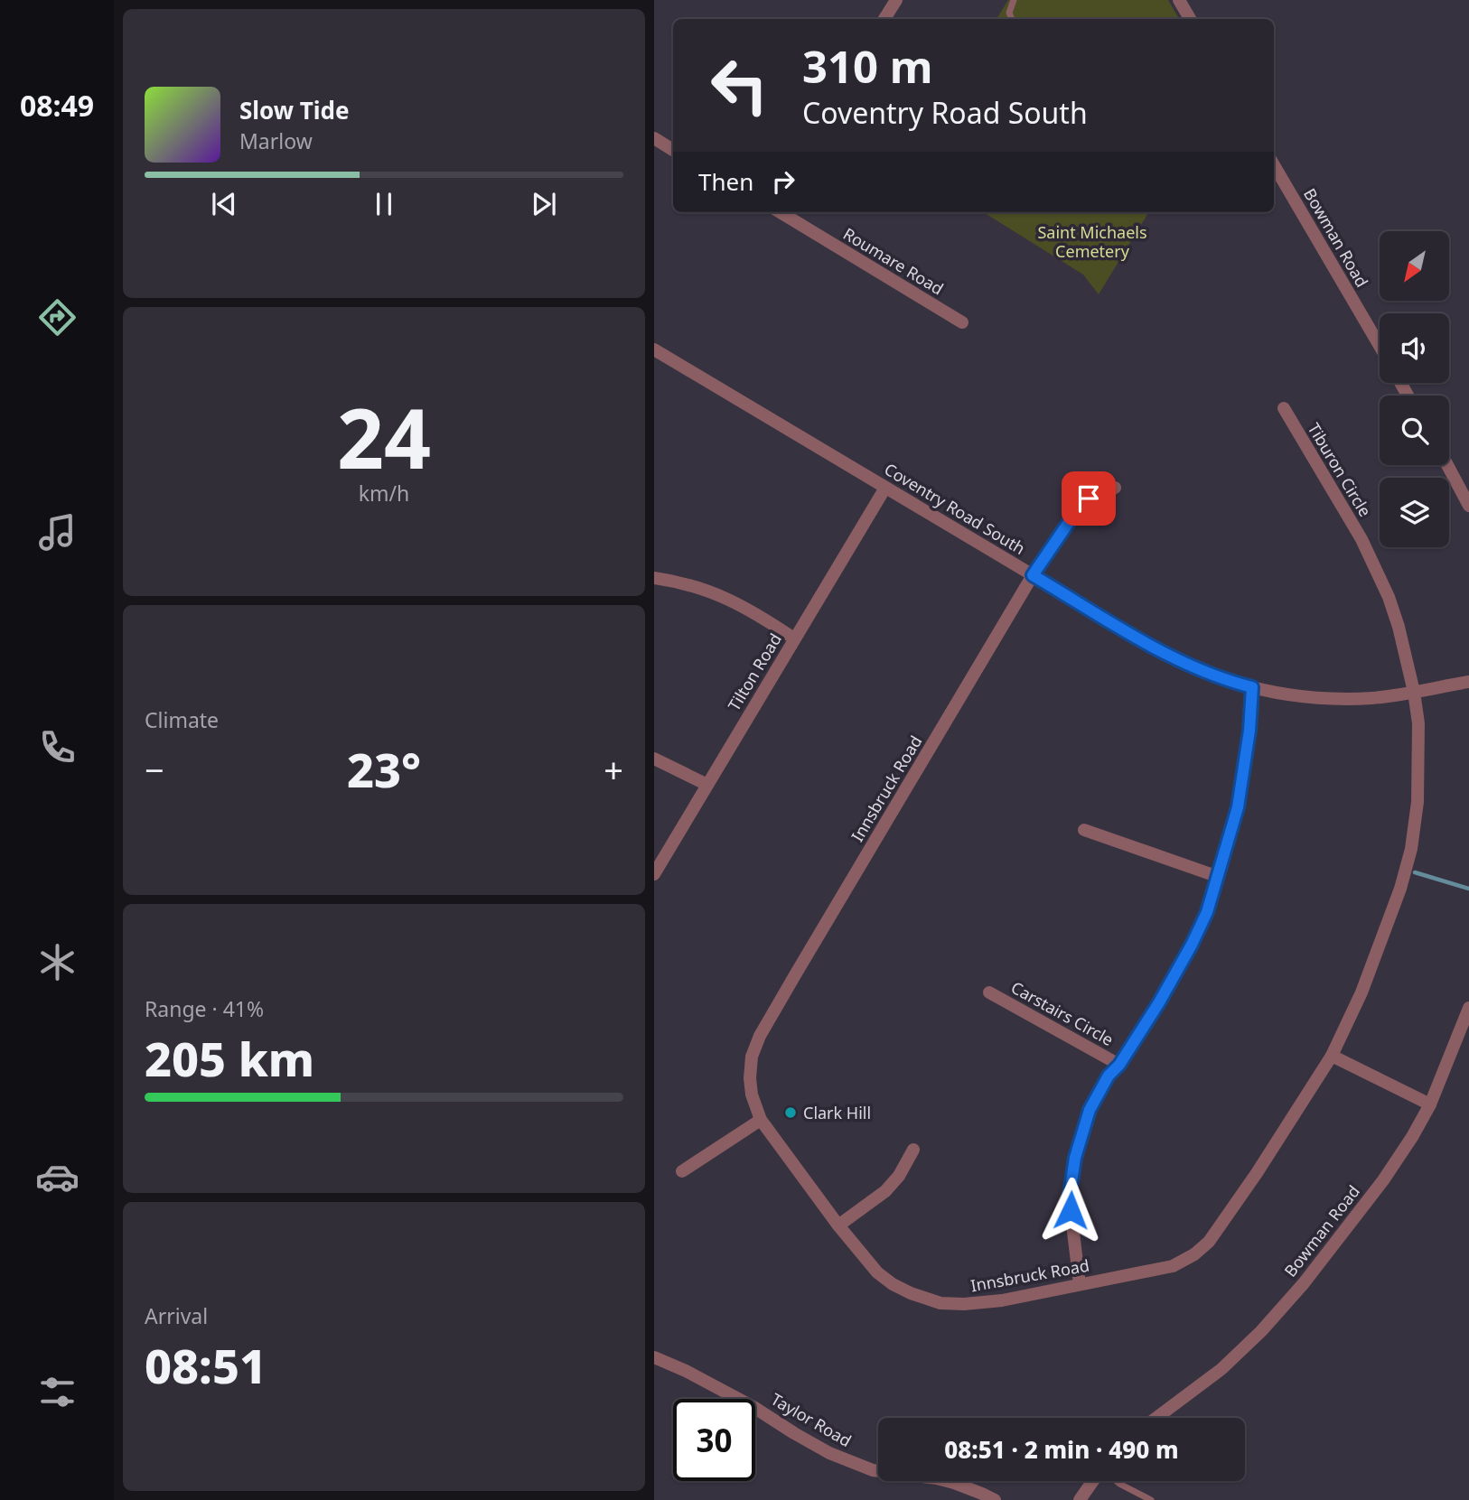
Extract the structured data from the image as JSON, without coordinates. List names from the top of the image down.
{
  "streets": {
    "street": [
      "Bowman Road",
      "Roumare Road",
      "Tiburon Circle",
      "Coventry Road South",
      "Tilton Road",
      "Innsbruck Road",
      "Carstairs Circle",
      "Taylor Road"
    ]
  },
  "crossings": [
    ["Tiburon Circle", "Coventry Road South"],
    ["Tiburon Circle", "Innsbruck Road"],
    ["Coventry Road South", "Tilton Road"],
    ["Coventry Road South", "Innsbruck Road"]
  ],
  "parks": ["Saint Michaels Cemetery"],
  "places": ["Clark Hill"],
  "north": "bottom left",
  "page": {
    "tabs": "08:49",
    "turn": ["310 m", "Coventry Road South"],
    "song": ["Slow Tide", "Marlow"],
    "then": "Then",
    "tile": [
      ["24", "km/h"],
      "Climate",
      ["Range · 41%", "205 km"],
      ["Arrival", "08:51"]
    ],
    "heat": ["−", "23°", "+"],
    "limit": "30",
    "trip": "08:51 · 2 min · 490 m"
  }
}
